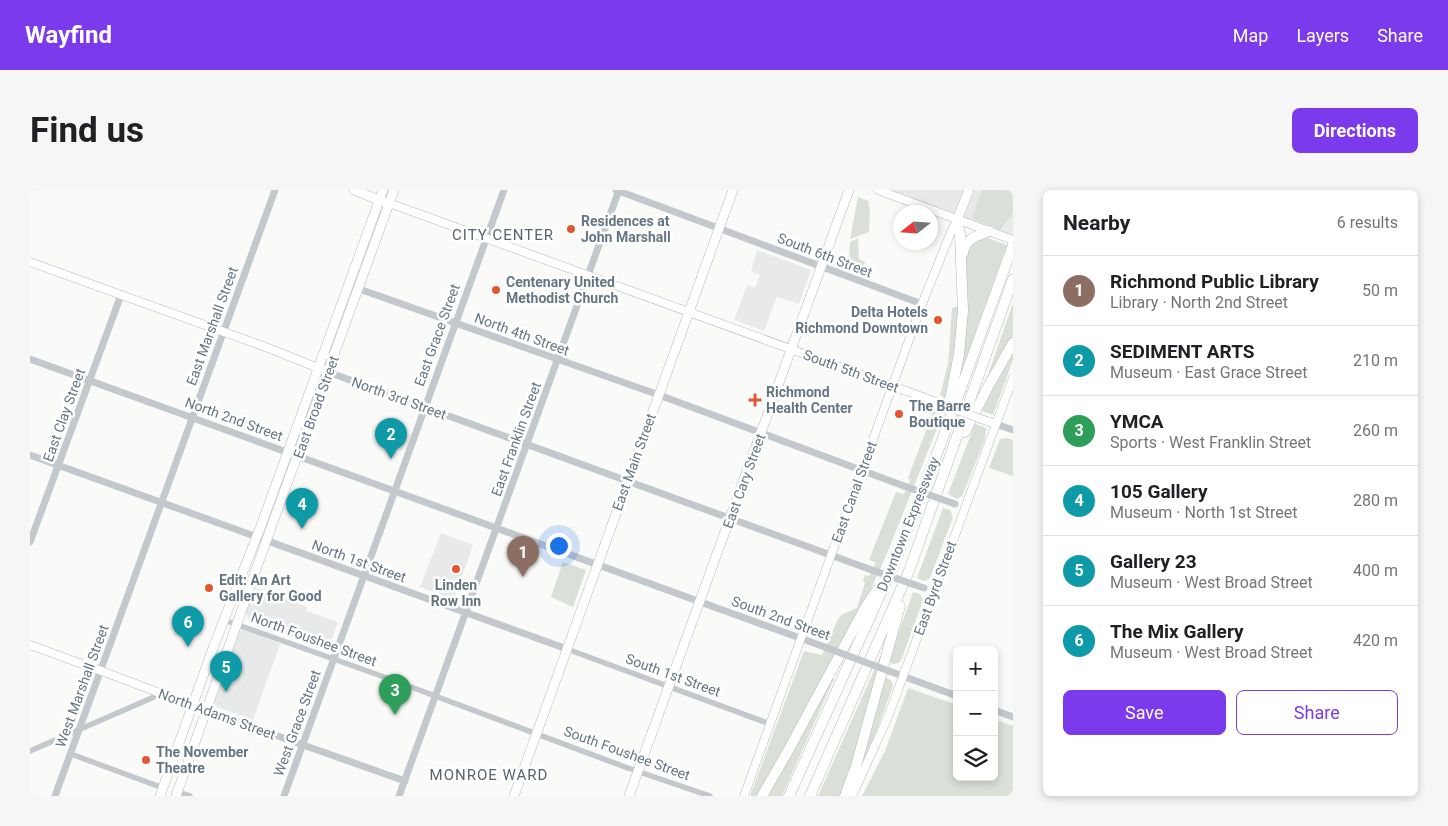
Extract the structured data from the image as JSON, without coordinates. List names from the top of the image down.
{
  "streets": {
    "highway": ["Downtown Expressway"],
    "main road": [
      "South 5th Street",
      "North 3rd Street",
      "East Broad Street",
      "East Main Street",
      "East Cary Street",
      "East Canal Street",
      "East Byrd Street",
      "North Adams Street"
    ],
    "street": [
      "South 6th Street",
      "East Marshall Street",
      "North 4th Street",
      "East Grace Street",
      "East Clay Street",
      "North 2nd Street",
      "East Franklin Street",
      "North 1st Street",
      "South 2nd Street",
      "North Foushee Street",
      "South 1st Street",
      "West Marshall Street",
      "West Grace Street",
      "South Foushee Street"
    ]
  },
  "crossings": [
    ["South 6th Street", "East Franklin Street"],
    ["South 6th Street", "East Main Street"],
    ["South 6th Street", "East Cary Street"],
    ["South 6th Street", "East Canal Street"],
    ["East Marshall Street", "North 3rd Street"],
    ["East Marshall Street", "North 2nd Street"],
    ["East Marshall Street", "North 1st Street"],
    ["East Marshall Street", "West Marshall Street"],
    ["North 4th Street", "East Grace Street"],
    ["North 4th Street", "East Broad Street"],
    ["North 4th Street", "East Franklin Street"],
    ["North 4th Street", "East Main Street"],
    ["North 4th Street", "East Cary Street"],
    ["North 4th Street", "East Canal Street"],
    ["North 4th Street", "East Byrd Street"],
    ["East Grace Street", "South 5th Street"],
    ["East Grace Street", "North 3rd Street"],
    ["East Grace Street", "North 2nd Street"],
    ["East Grace Street", "North 1st Street"],
    ["East Grace Street", "North Foushee Street"],
    ["East Grace Street", "West Grace Street"],
    ["South 5th Street", "East Broad Street"],
    ["South 5th Street", "East Franklin Street"],
    ["South 5th Street", "East Main Street"],
    ["South 5th Street", "East Cary Street"],
    ["South 5th Street", "East Canal Street"],
    ["South 5th Street", "East Byrd Street"],
    ["North 3rd Street", "East Broad Street"],
    ["North 3rd Street", "East Clay Street"],
    ["North 3rd Street", "East Franklin Street"],
    ["North 3rd Street", "East Main Street"],
    ["North 3rd Street", "East Cary Street"],
    ["North 3rd Street", "East Canal Street"],
    ["North 3rd Street", "East Byrd Street"],
    ["East Broad Street", "North 2nd Street"],
    ["East Broad Street", "North 1st Street"],
    ["East Broad Street", "North Foushee Street"],
    ["East Broad Street", "North Adams Street"],
    ["East Clay Street", "North 2nd Street"],
    ["East Clay Street", "North 1st Street"],
    ["North 2nd Street", "East Franklin Street"],
    ["North 2nd Street", "East Main Street"],
    ["North 2nd Street", "South 2nd Street"],
    ["East Franklin Street", "North 1st Street"],
    ["East Franklin Street", "North Foushee Street"],
    ["East Franklin Street", "North Adams Street"],
    ["East Main Street", "North 1st Street"],
    ["East Main Street", "South 2nd Street"],
    ["East Main Street", "North Foushee Street"],
    ["East Main Street", "South 1st Street"],
    ["East Main Street", "South Foushee Street"],
    ["East Cary Street", "South 2nd Street"],
    ["East Cary Street", "South 1st Street"],
    ["East Cary Street", "South Foushee Street"],
    ["East Canal Street", "South 2nd Street"],
    ["East Canal Street", "South 1st Street"],
    ["North 1st Street", "South 1st Street"],
    ["East Byrd Street", "South 2nd Street"],
    ["North Foushee Street", "West Grace Street"],
    ["North Foushee Street", "South Foushee Street"],
    ["West Marshall Street", "North Adams Street"],
    ["North Adams Street", "West Grace Street"]
  ],
  "districts": ["CITY CENTER", "MONROE WARD"],
  "places": {
    "other": [
      "Residences at John Marshall",
      "Centenary United Methodist Church",
      "Delta Hotels Richmond Downtown",
      "The Barre Boutique",
      "Linden Row Inn",
      "Edit: An Art Gallery for Good",
      "The November Theatre"
    ],
    "health": ["Richmond Health Center"]
  },
  "north": "left",
  "page": {
    "header": "Wayfind",
    "nav": ["Map", "Layers", "Share"],
    "buttons": [
      "Directions",
      ["Save", "Share"]
    ],
    "title": "Find us",
    "heading": ["Nearby", "6 results"],
    "list": [
      {
        "mark": "1",
        "name": "Richmond Public Library",
        "note": "Library · North 2nd Street",
        "value": "50 m"
      },
      {
        "mark": "2",
        "name": "SEDIMENT ARTS",
        "note": "Museum · East Grace Street",
        "value": "210 m"
      },
      {
        "mark": "3",
        "name": "YMCA",
        "note": "Sports · West Franklin Street",
        "value": "260 m"
      },
      {
        "mark": "4",
        "name": "105 Gallery",
        "note": "Museum · North 1st Street",
        "value": "280 m"
      },
      {
        "mark": "5",
        "name": "Gallery 23",
        "note": "Museum · West Broad Street",
        "value": "400 m"
      },
      {
        "mark": "6",
        "name": "The Mix Gallery",
        "note": "Museum · West Broad Street",
        "value": "420 m"
      }
    ],
    "pins": [
      "2",
      "4",
      "1",
      "6",
      "5",
      "3"
    ],
    "map_buttons": ["+", "−"]
  }
}
